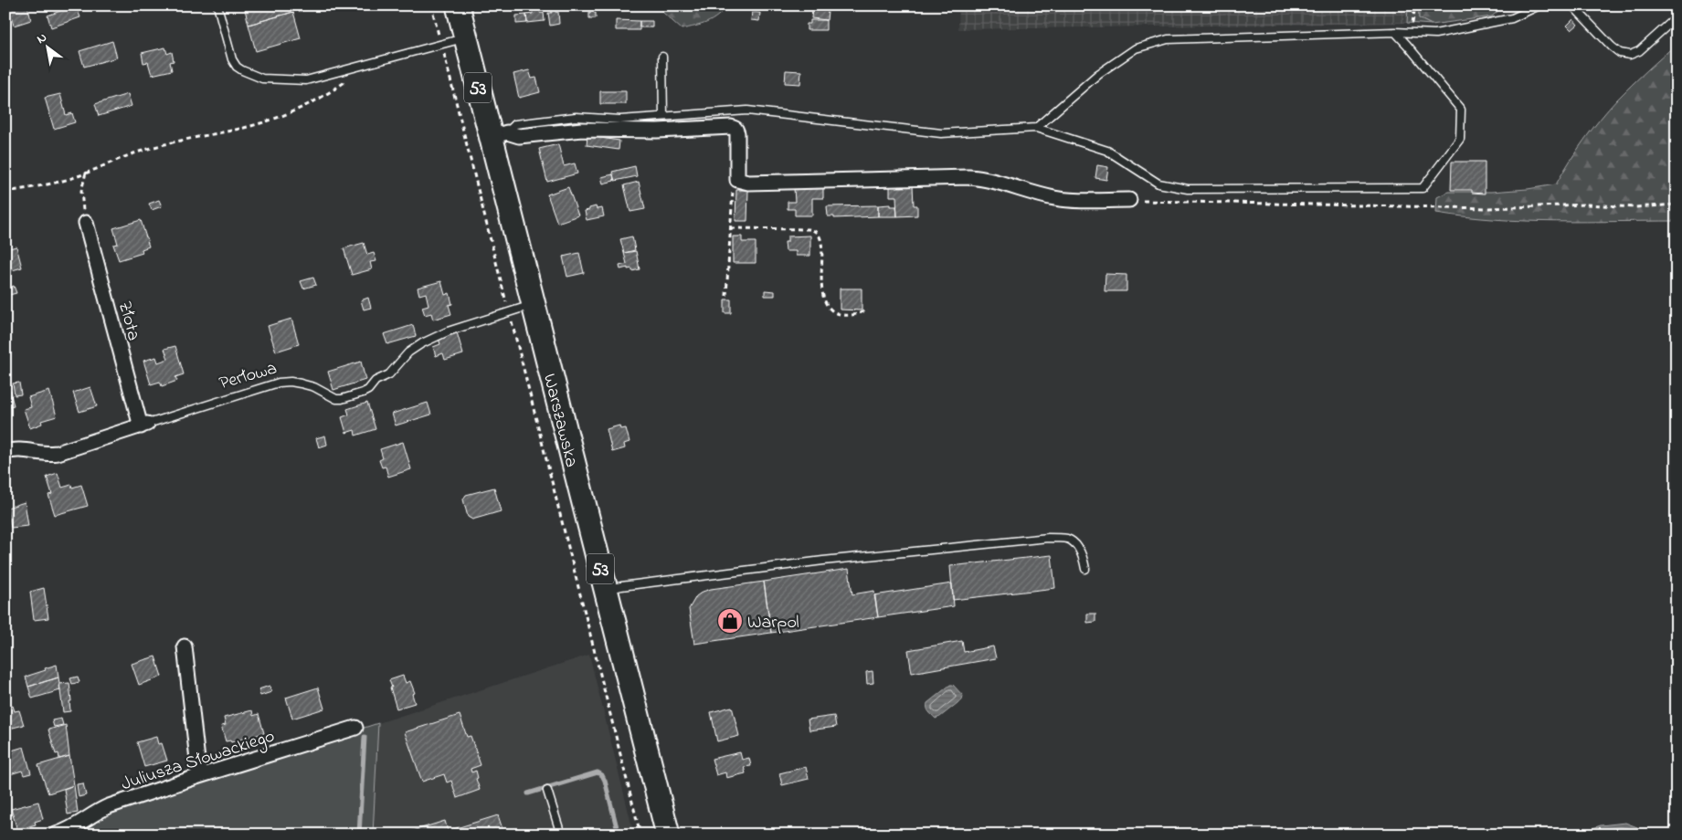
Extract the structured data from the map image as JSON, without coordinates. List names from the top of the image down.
{
  "streets": {
    "main road": ["53", "Warszawska"],
    "street": ["Złota", "Perłowa", "Juliusza Słowackiego"]
  },
  "crossings": [
    ["Złota", "Perłowa"],
    ["Perłowa", "Warszawska"]
  ],
  "places": {
    "shop": ["Warpol"]
  },
  "north": "top left"
}
